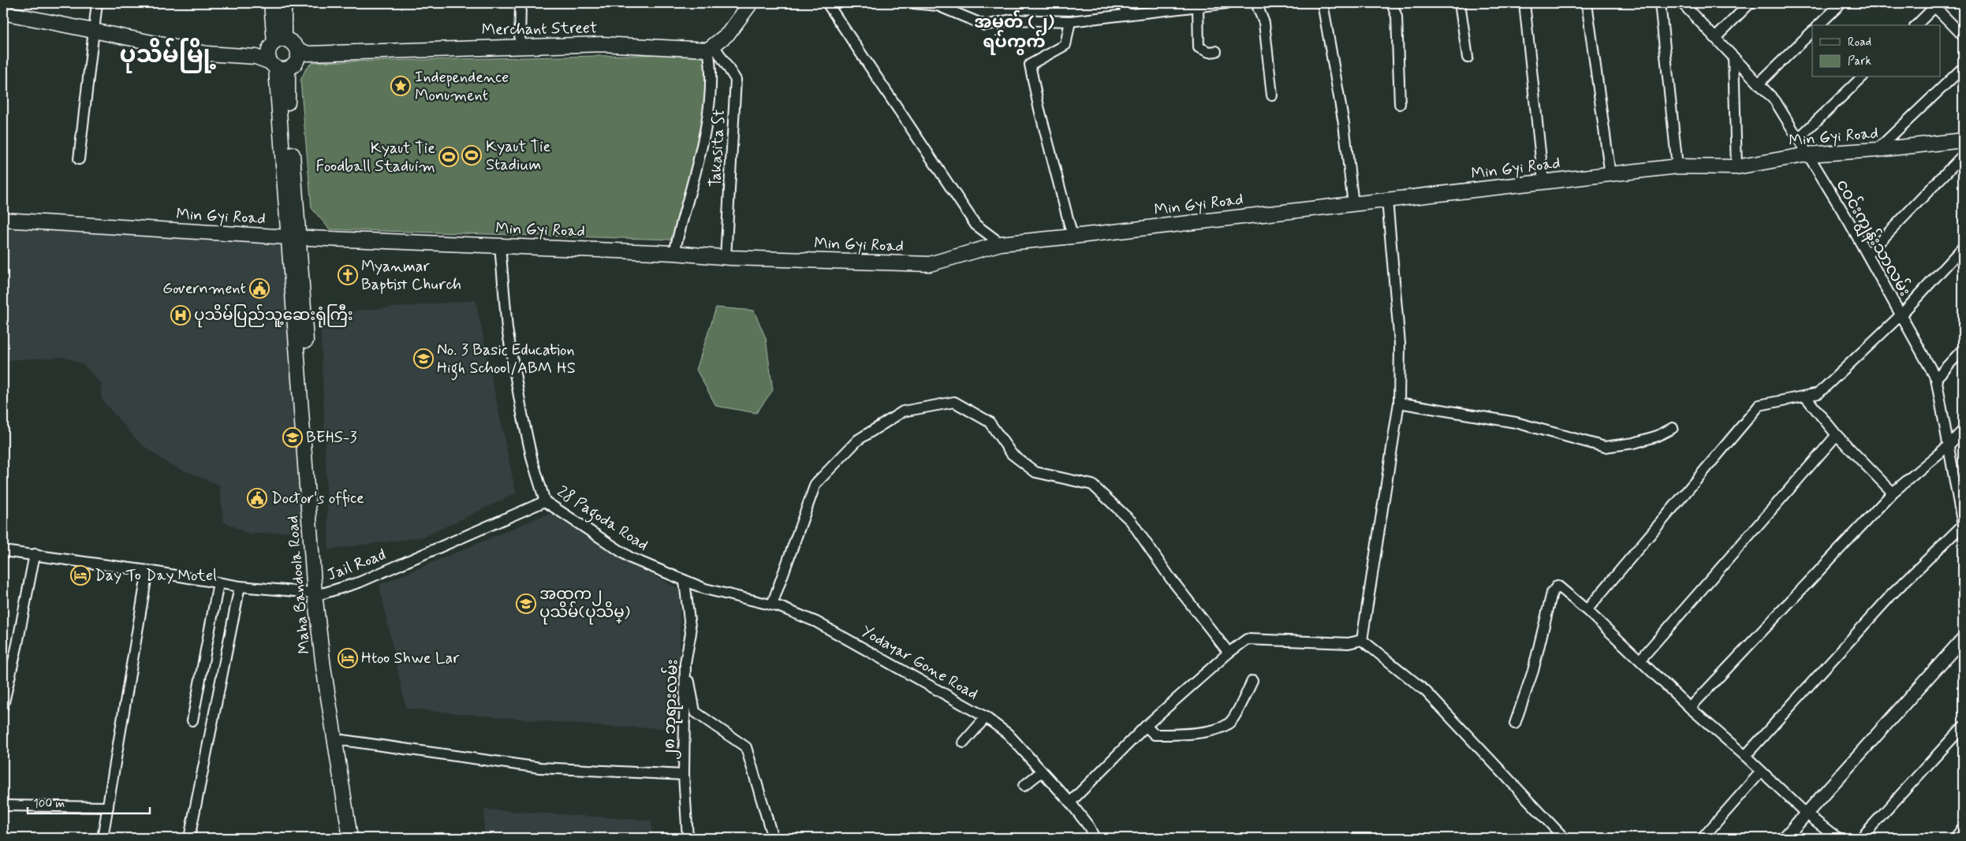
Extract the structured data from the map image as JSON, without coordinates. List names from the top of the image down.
{
  "streets": {
    "main road": ["Merchant Street", "Min Gyi Road", "Maha Bandoola Road"],
    "street": [
      "Takasita St",
      "ငဝင်းကျွန်းသာလမ်း",
      "28 Pagoda Road",
      "Jail Road",
      "Yodayar Gone Road",
      "၂၈ ဘုရားလမ်း"
    ]
  },
  "crossings": [
    ["Merchant Street", "Takasita St"],
    ["Merchant Street", "Maha Bandoola Road"],
    ["Min Gyi Road", "Takasita St"],
    ["Min Gyi Road", "ငဝင်းကျွန်းသာလမ်း"],
    ["Min Gyi Road", "28 Pagoda Road"],
    ["Min Gyi Road", "Maha Bandoola Road"],
    ["28 Pagoda Road", "Jail Road"],
    ["28 Pagoda Road", "Yodayar Gone Road"],
    ["28 Pagoda Road", "၂၈ ဘုရားလမ်း"],
    ["Jail Road", "Maha Bandoola Road"],
    ["Yodayar Gone Road", "၂၈ ဘုရားလမ်း"]
  ],
  "districts": ["အမှတ် (၂) ရပ်ကွက်", "ပုသိမ်မြို့"],
  "places": {
    "place": ["Independence Monument"],
    "sports": ["Kyaut Tie Stadium", "Kyaut Tie Foodball Staduim"],
    "church": ["Myanmar Baptist Church"],
    "public building": ["Government", "Doctor's office"],
    "hospital": ["ပုသိမ်ပြည်သူ့ဆေးရုံကြီး"],
    "school or university": ["No. 3 Basic Education High School/ABM HS", "BEHS-3", "အထက၂ ပုသိမ်(ပုသိမ္)"],
    "hotel": ["Day To Day Motel", "Htoo Shwe Lar"]
  },
  "legend": ["Road", "Park"],
  "scale_bar": "100 m"
}
